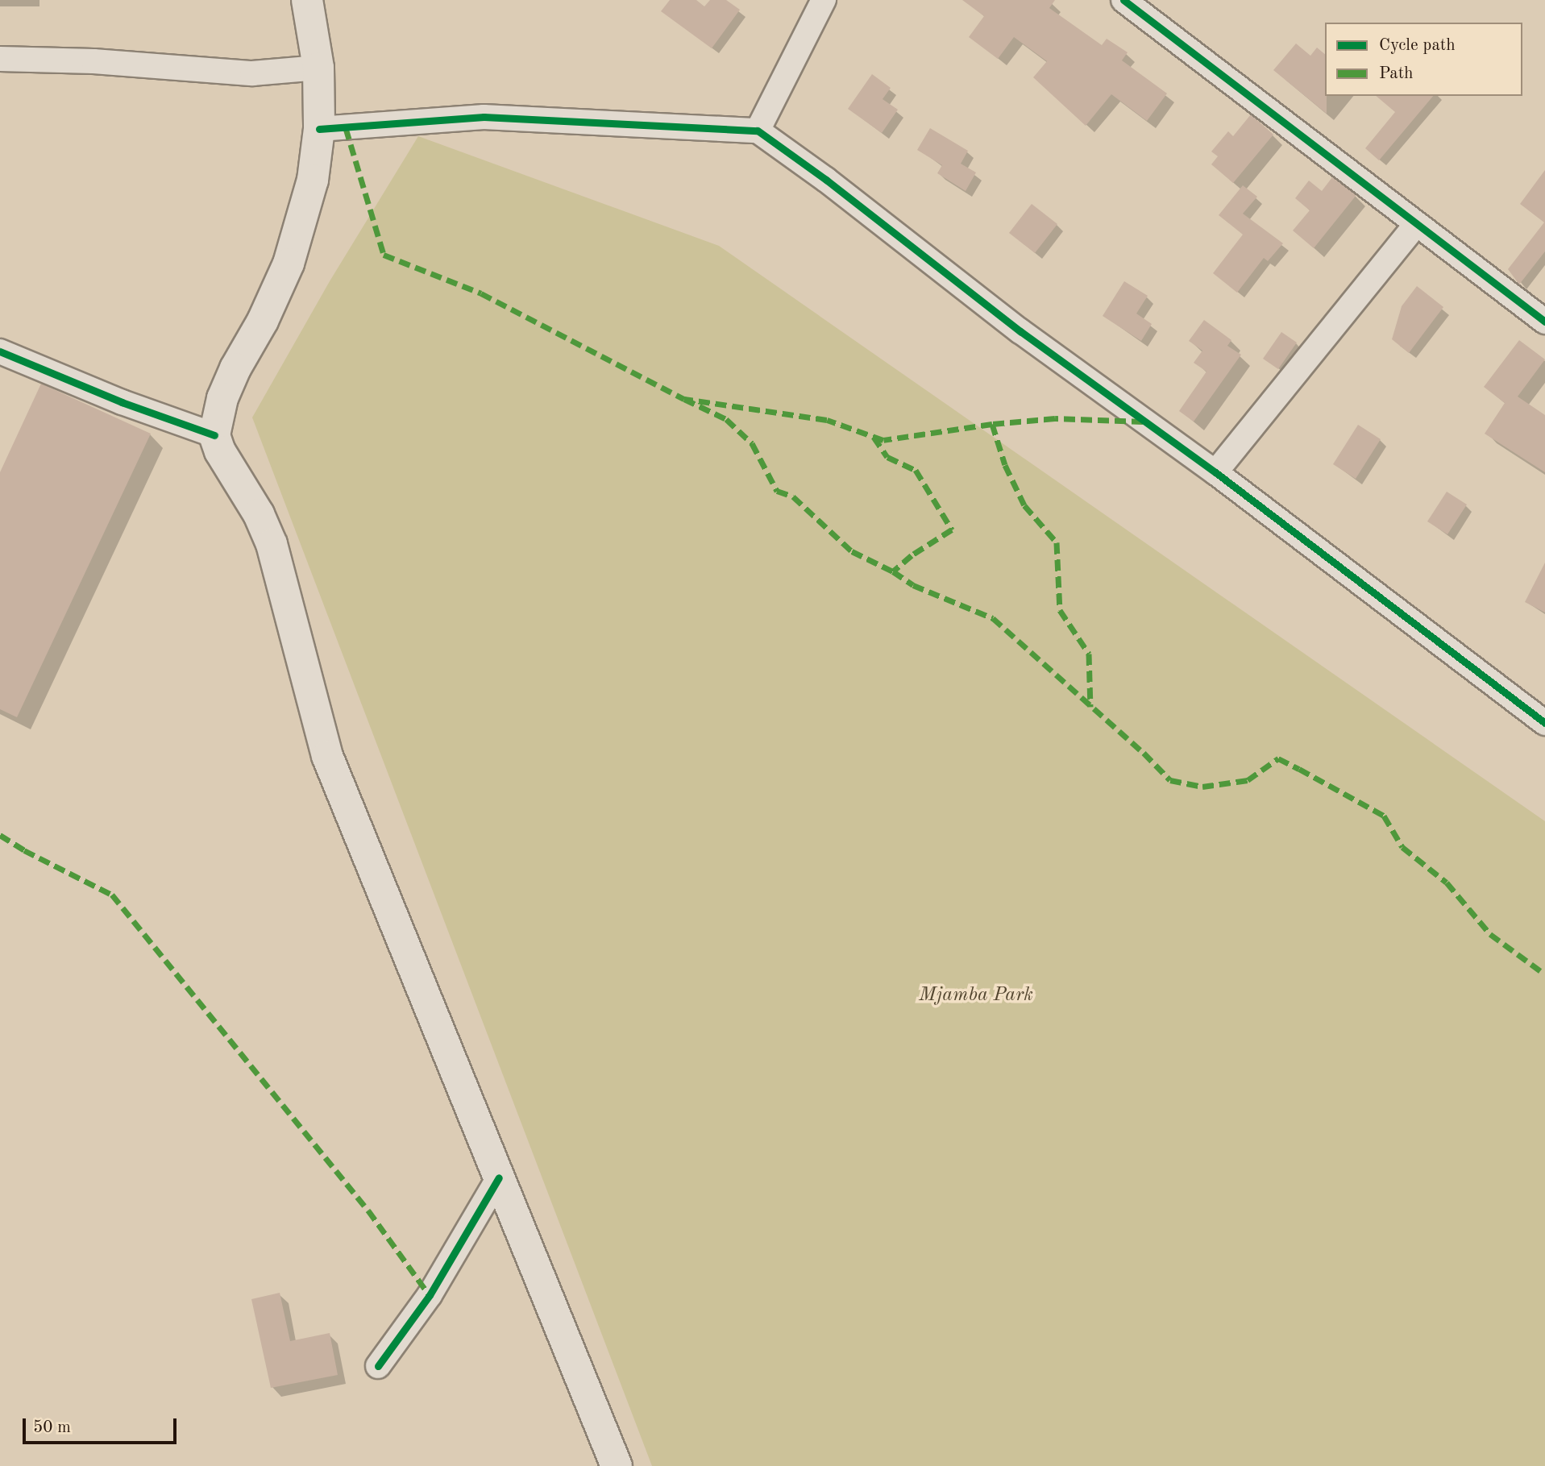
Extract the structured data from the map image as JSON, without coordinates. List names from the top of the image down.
{
  "parks": ["Mjamba Park"],
  "legend": ["Cycle path", "Path"],
  "scale_bar": "50 m"
}
